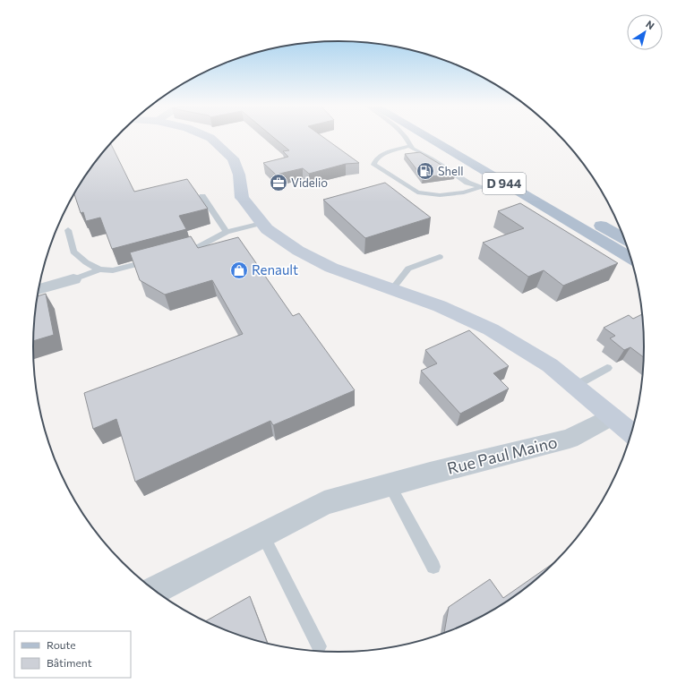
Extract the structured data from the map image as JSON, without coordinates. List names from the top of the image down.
{
  "streets": {
    "main road": ["D 944"],
    "street": ["Rue Paul Maino"]
  },
  "places": {
    "fuel station": ["Shell"],
    "office": ["Videlio"],
    "shop": ["Renault"]
  },
  "legend": ["Route", "Bâtiment"],
  "north": "top right"
}
